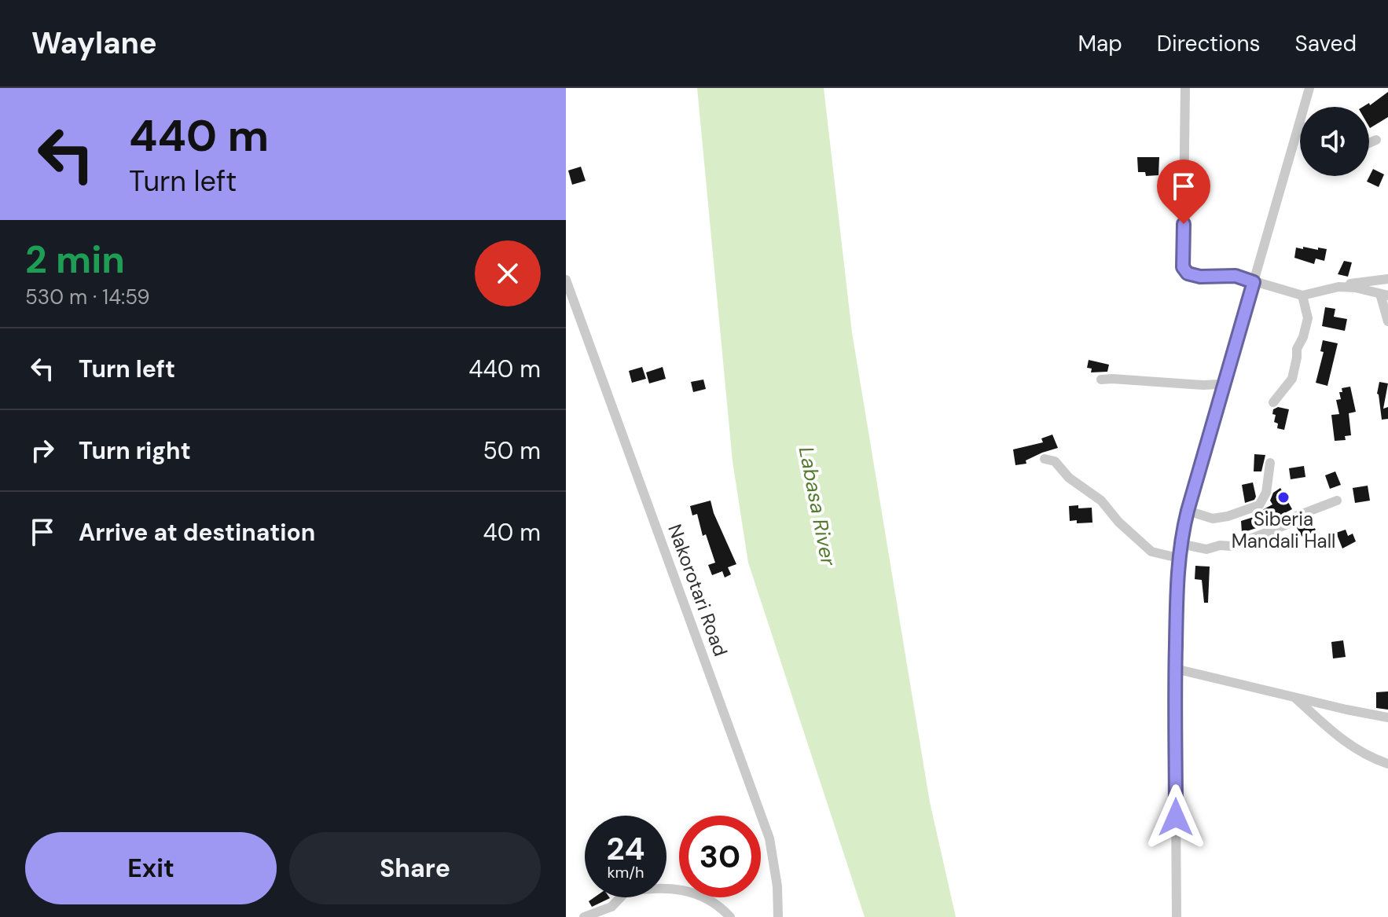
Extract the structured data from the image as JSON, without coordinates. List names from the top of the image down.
{
  "streets": {
    "street": ["Nakorotari Road"]
  },
  "water": ["Labasa River"],
  "places": ["Siberia Mandali Hall"],
  "page": {
    "header": "Waylane",
    "nav": ["Map", "Directions", "Saved"],
    "turn": ["440 m", "Turn left"],
    "heading": ["2 min", "530 m · 14:59"],
    "list": [
      {
        "name": "Turn left",
        "value": "440 m"
      },
      {
        "name": "Turn right",
        "value": "50 m"
      },
      {
        "name": "Arrive at destination",
        "value": "40 m"
      }
    ],
    "speed": "24 km/h",
    "limit": "30",
    "buttons": ["Exit", "Share"]
  }
}
